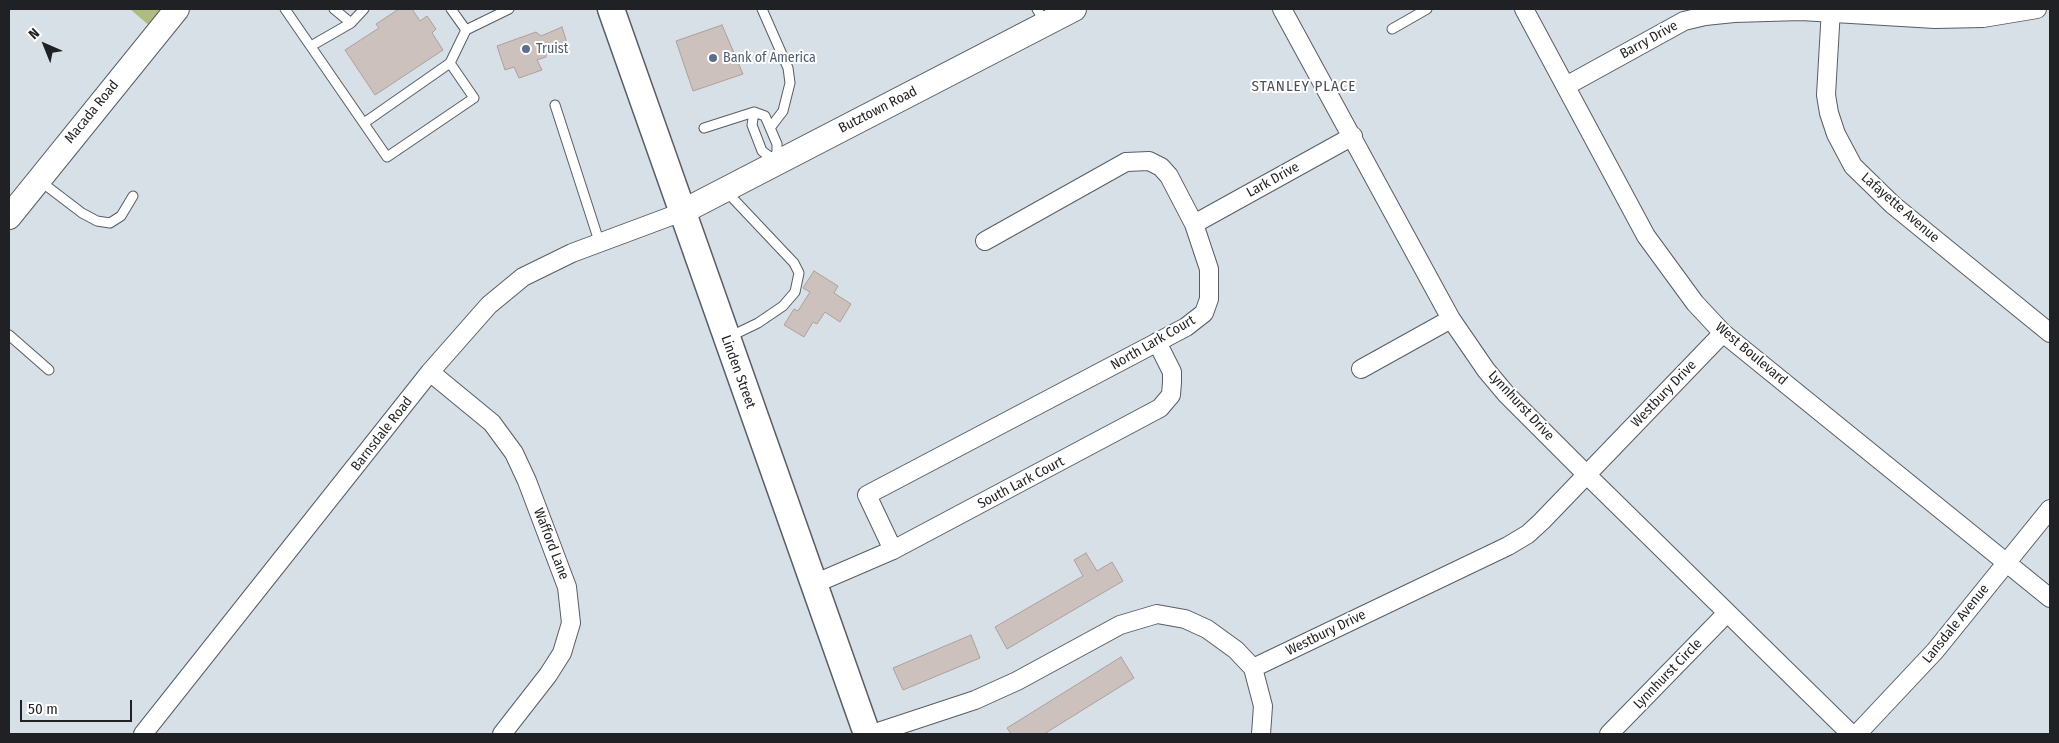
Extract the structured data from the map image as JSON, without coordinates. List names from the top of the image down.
{
  "streets": {
    "main road": ["Linden Street"],
    "street": [
      "Barry Drive",
      "Butztown Road",
      "Macada Road",
      "Lark Drive",
      "Lafayette Avenue",
      "North Lark Court",
      "West Boulevard",
      "Westbury Drive",
      "Lynnhurst Drive",
      "Barnsdale Road",
      "South Lark Court",
      "Wafford Lane",
      "Lansdale Avenue",
      "Lynnhurst Circle"
    ]
  },
  "crossings": [
    ["Barry Drive", "Lafayette Avenue"],
    ["Barry Drive", "West Boulevard"],
    ["Butztown Road", "Linden Street"],
    ["Butztown Road", "Barnsdale Road"],
    ["Lark Drive", "North Lark Court"],
    ["Lark Drive", "Lynnhurst Drive"],
    ["North Lark Court", "South Lark Court"],
    ["West Boulevard", "Westbury Drive"],
    ["West Boulevard", "Lansdale Avenue"],
    ["Linden Street", "Barnsdale Road"],
    ["Linden Street", "South Lark Court"],
    ["Westbury Drive", "Lynnhurst Drive"],
    ["Lynnhurst Drive", "Lynnhurst Circle"],
    ["Barnsdale Road", "Wafford Lane"]
  ],
  "districts": ["STANLEY PLACE"],
  "places": ["Truist", "Bank of America"],
  "scale_bar": "50 m",
  "north": "top left"
}
